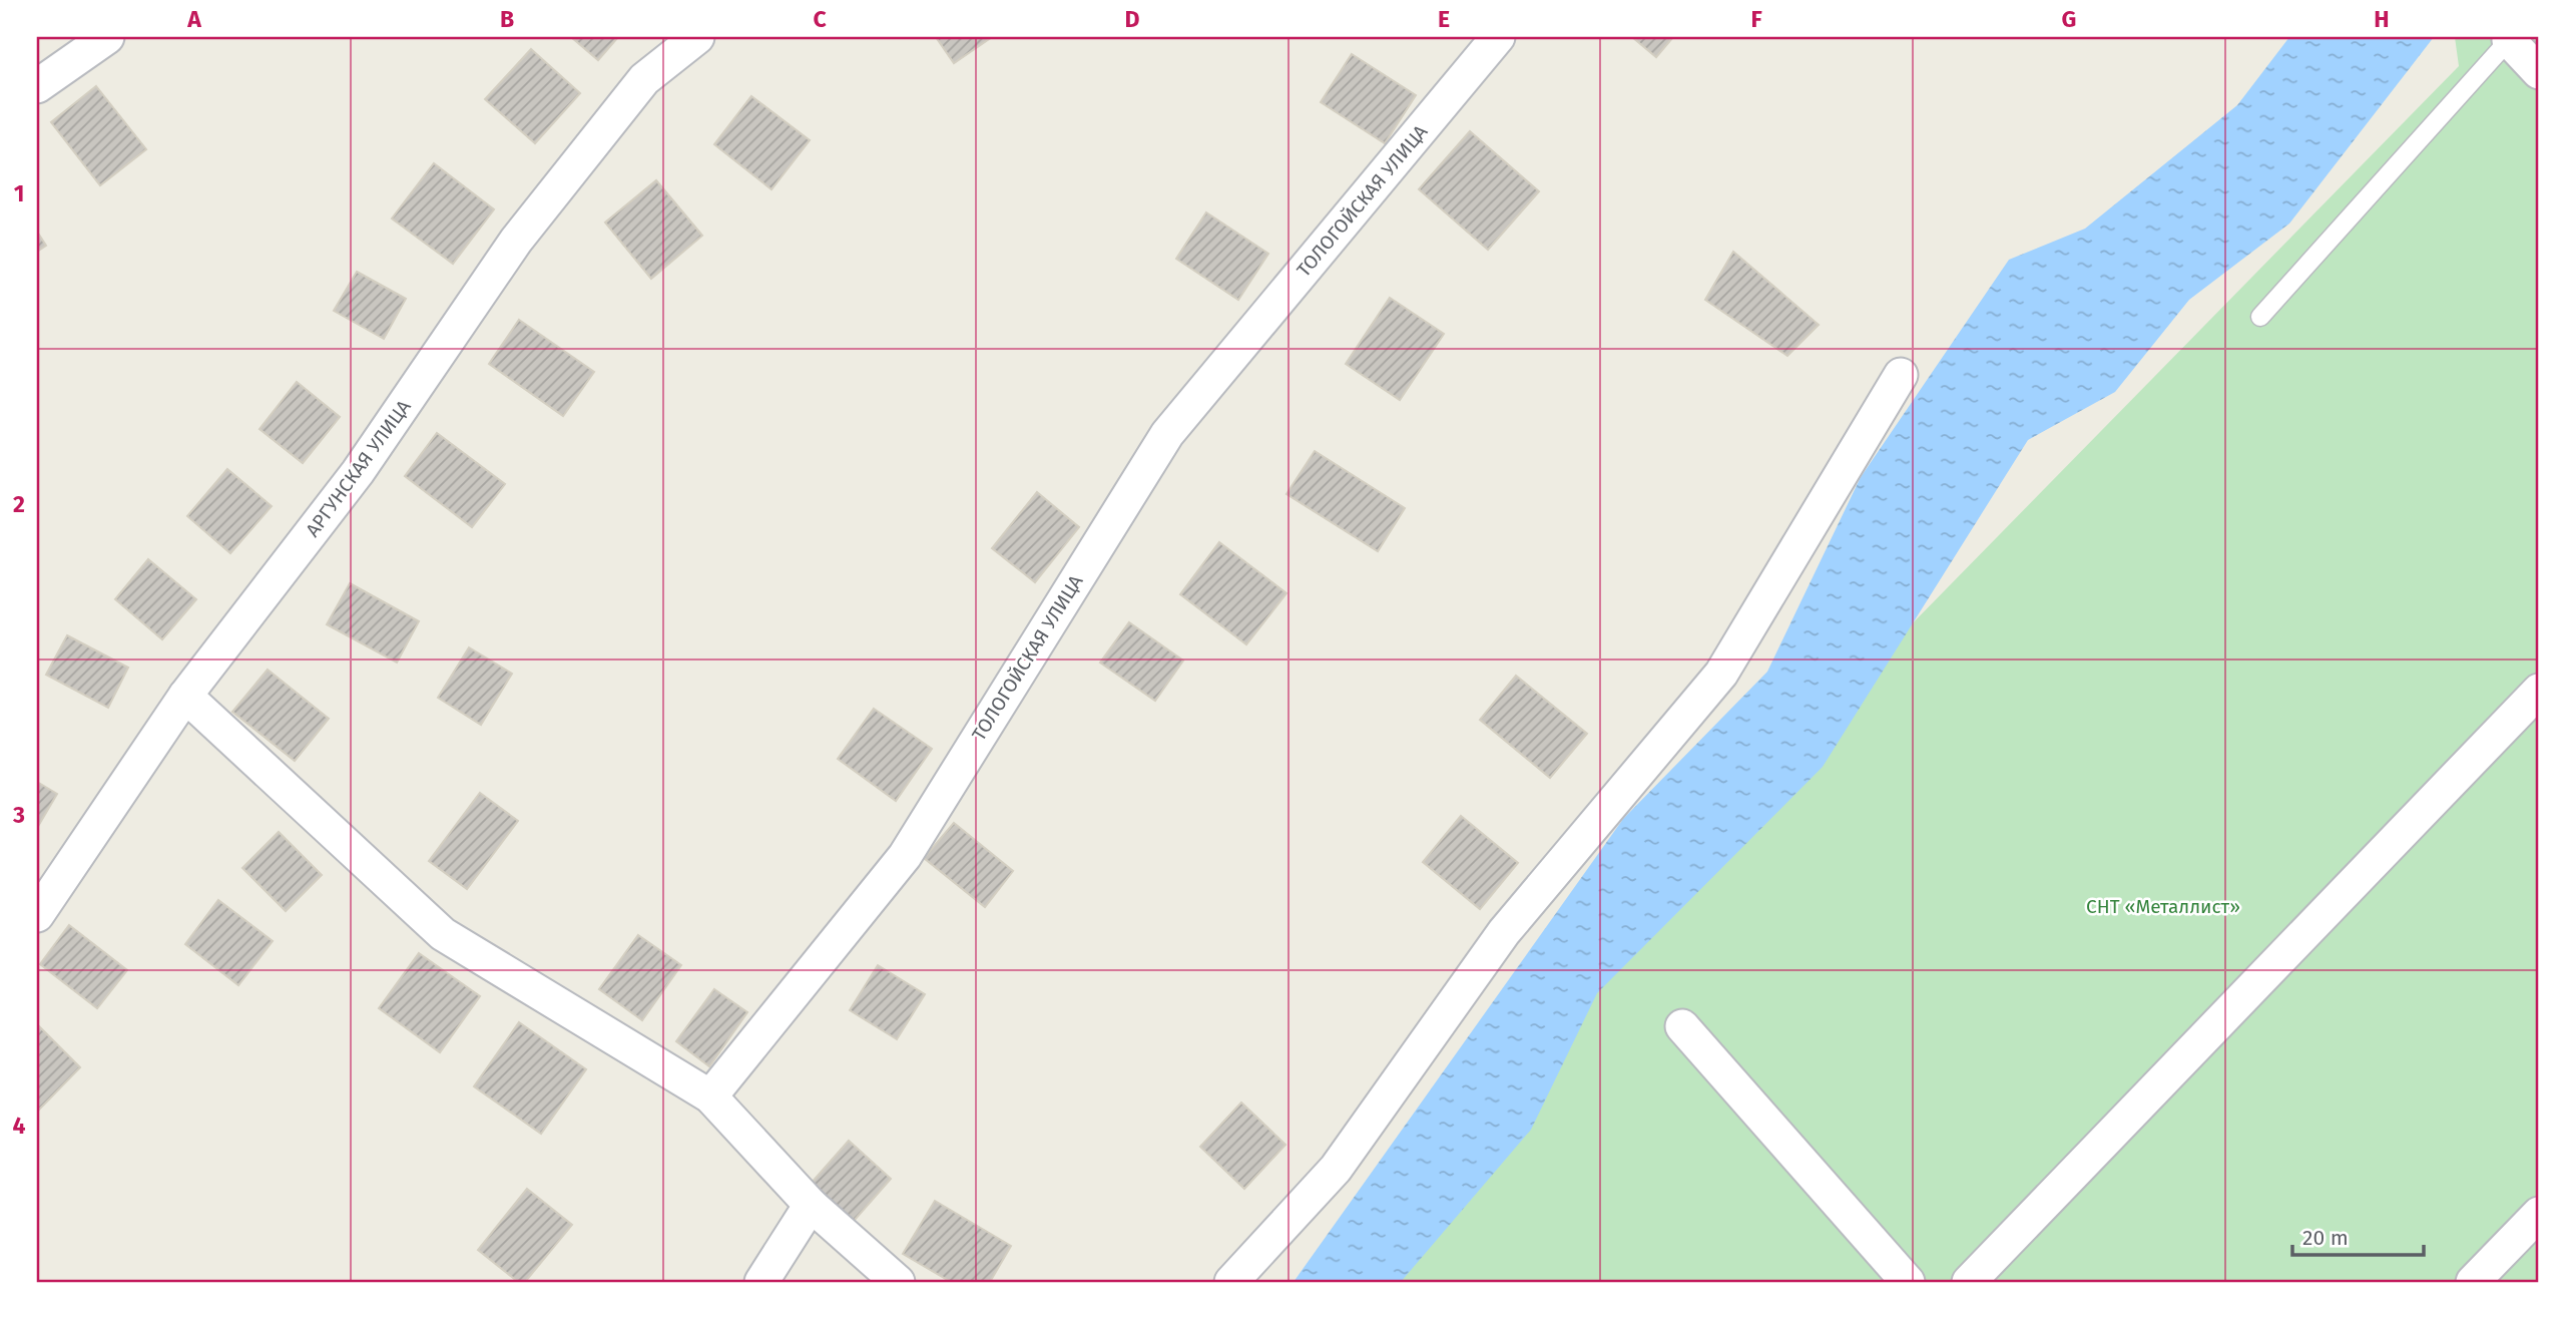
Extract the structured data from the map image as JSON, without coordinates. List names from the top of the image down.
{
  "streets": {
    "street": ["ТОЛОГОЙСКАЯ УЛИЦА", "АРГУНСКАЯ УЛИЦА"]
  },
  "parks": ["СНТ «Металлист»"],
  "scale_bar": "20 m",
  "grid": {
    "columns": [
      "A",
      "B",
      "C",
      "D",
      "E",
      "F",
      "G",
      "H"
    ],
    "rows": [
      "1",
      "2",
      "3",
      "4"
    ]
  }
}
